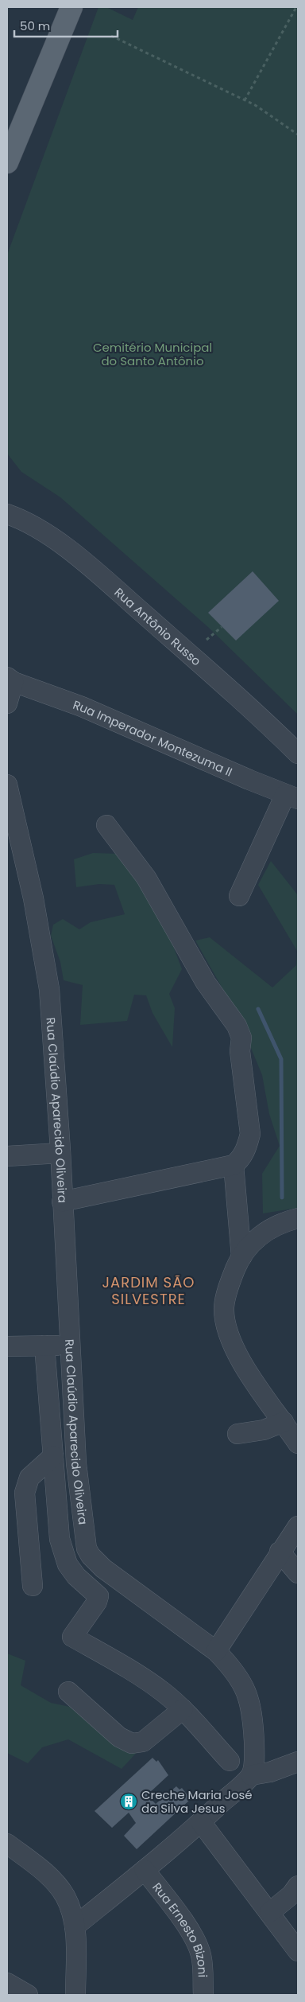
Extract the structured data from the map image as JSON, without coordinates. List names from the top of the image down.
{
  "streets": {
    "street": [
      "Rua Antônio Russo",
      "Rua Imperador Montezuma II",
      "Rua Claúdio Aparecido Oliveira",
      "Rua Ernesto Bizoni"
    ]
  },
  "districts": ["JARDIM SÃO SILVESTRE"],
  "parks": ["Cemitério Municipal do Santo Antônio"],
  "places": {
    "building": ["Creche Maria José da Silva Jesus"]
  },
  "scale_bar": "50 m"
}
